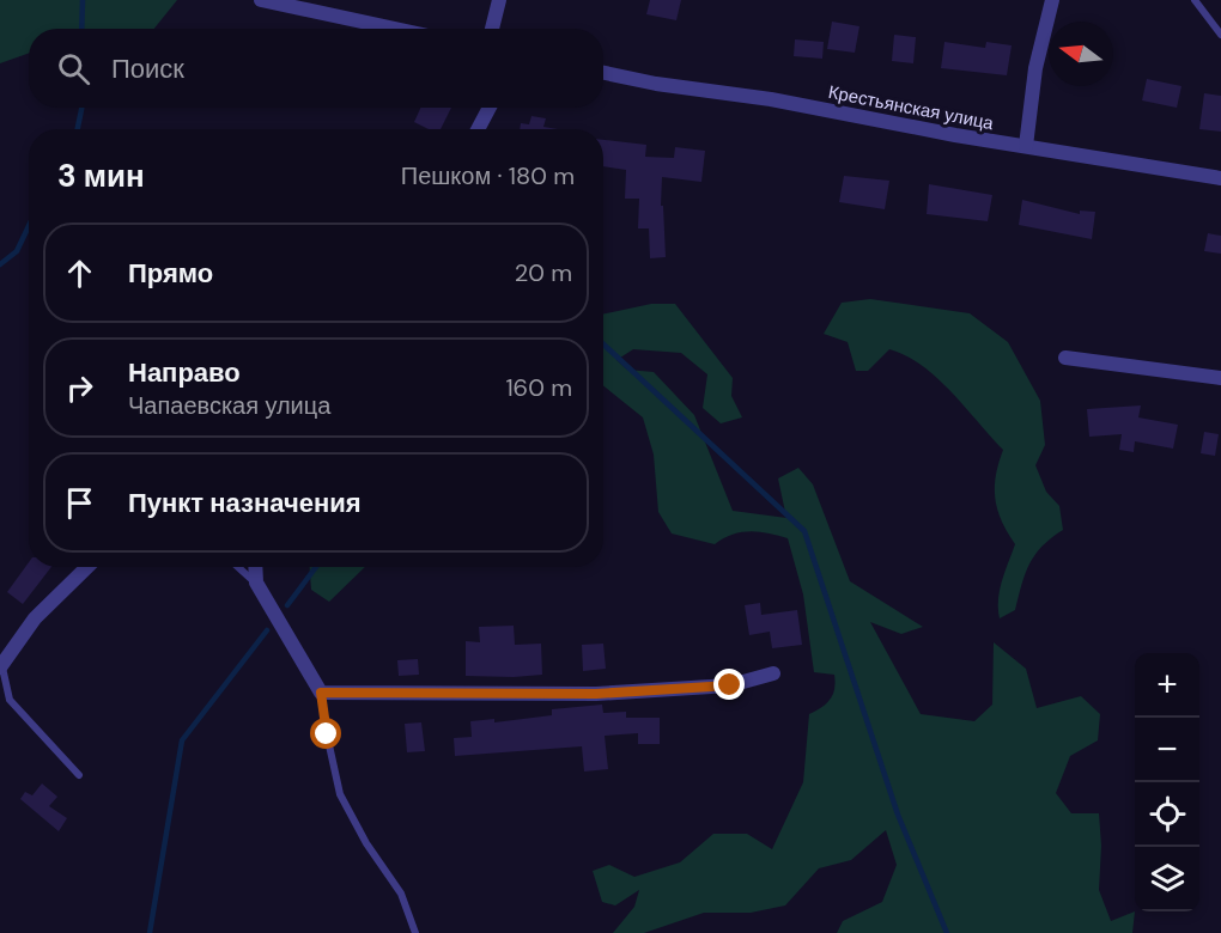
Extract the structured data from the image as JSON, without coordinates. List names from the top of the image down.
{
  "streets": {
    "street": ["Крестьянская улица"]
  },
  "north": "left",
  "page": {
    "search": "Поиск",
    "heading": ["3 мин", "Пешком · 180 m"],
    "list": [
      ["Прямо", "20 m"],
      ["Направо", "Чапаевская улица", "160 m"],
      "Пункт назначения"
    ],
    "map_buttons": ["+", "−"]
  }
}
